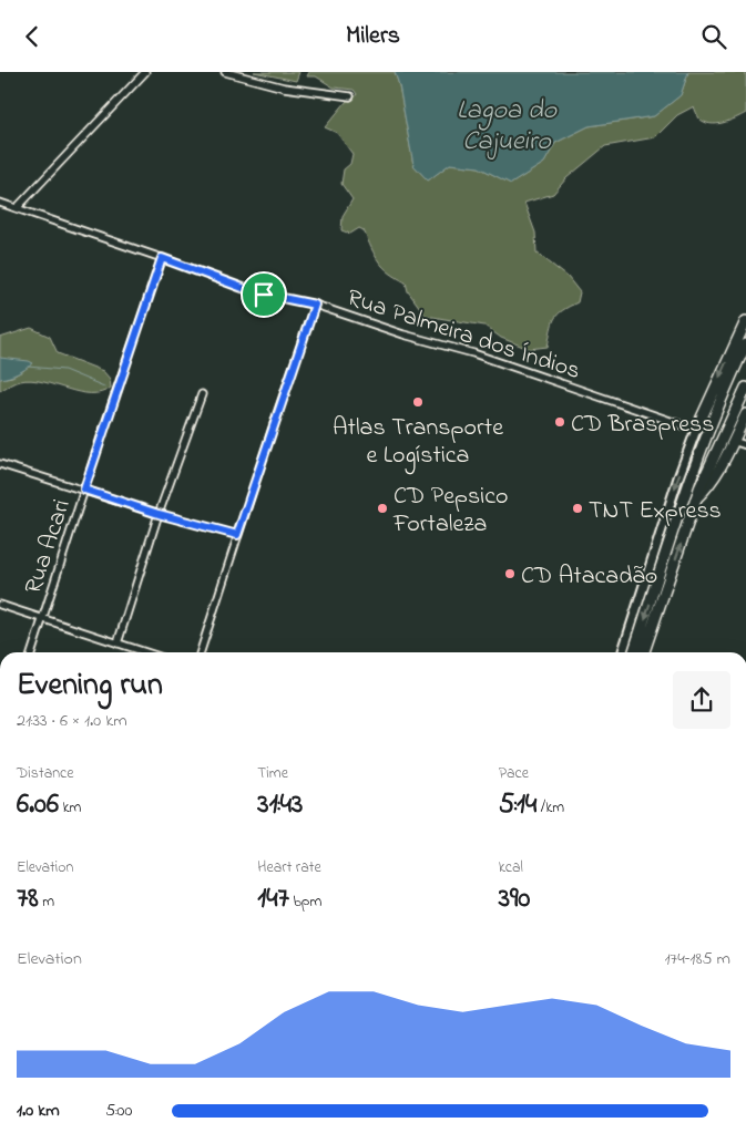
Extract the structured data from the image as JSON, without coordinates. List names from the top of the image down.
{
  "streets": {
    "street": ["Rua Palmeira dos Índios", "Rua Acari"]
  },
  "crossings": [
    ["Rua Palmeira dos Índios", "Rua Acari"]
  ],
  "water": ["Lagoa do Cajueiro"],
  "places": [
    "Atlas Transporte e Logística",
    "CD Braspress",
    "CD Pepsico Fortaleza",
    "TNT Express",
    "CD Atacadão"
  ],
  "page": {
    "header": "Milers",
    "heading": ["Evening run", "21:33 · 6 × 1.0 km"],
    "stats": [
      ["Distance", "6.06 km"],
      ["Time", "31:43"],
      ["Pace", "5:14 /km"],
      ["Elevation", "78 m"],
      ["Heart rate", "147 bpm"],
      ["kcal", "390"]
    ],
    "chart": ["Elevation", "174–185 m"],
    "list": [
      {
        "name": "1.0 km",
        "note": "5:00"
      }
    ]
  }
}
